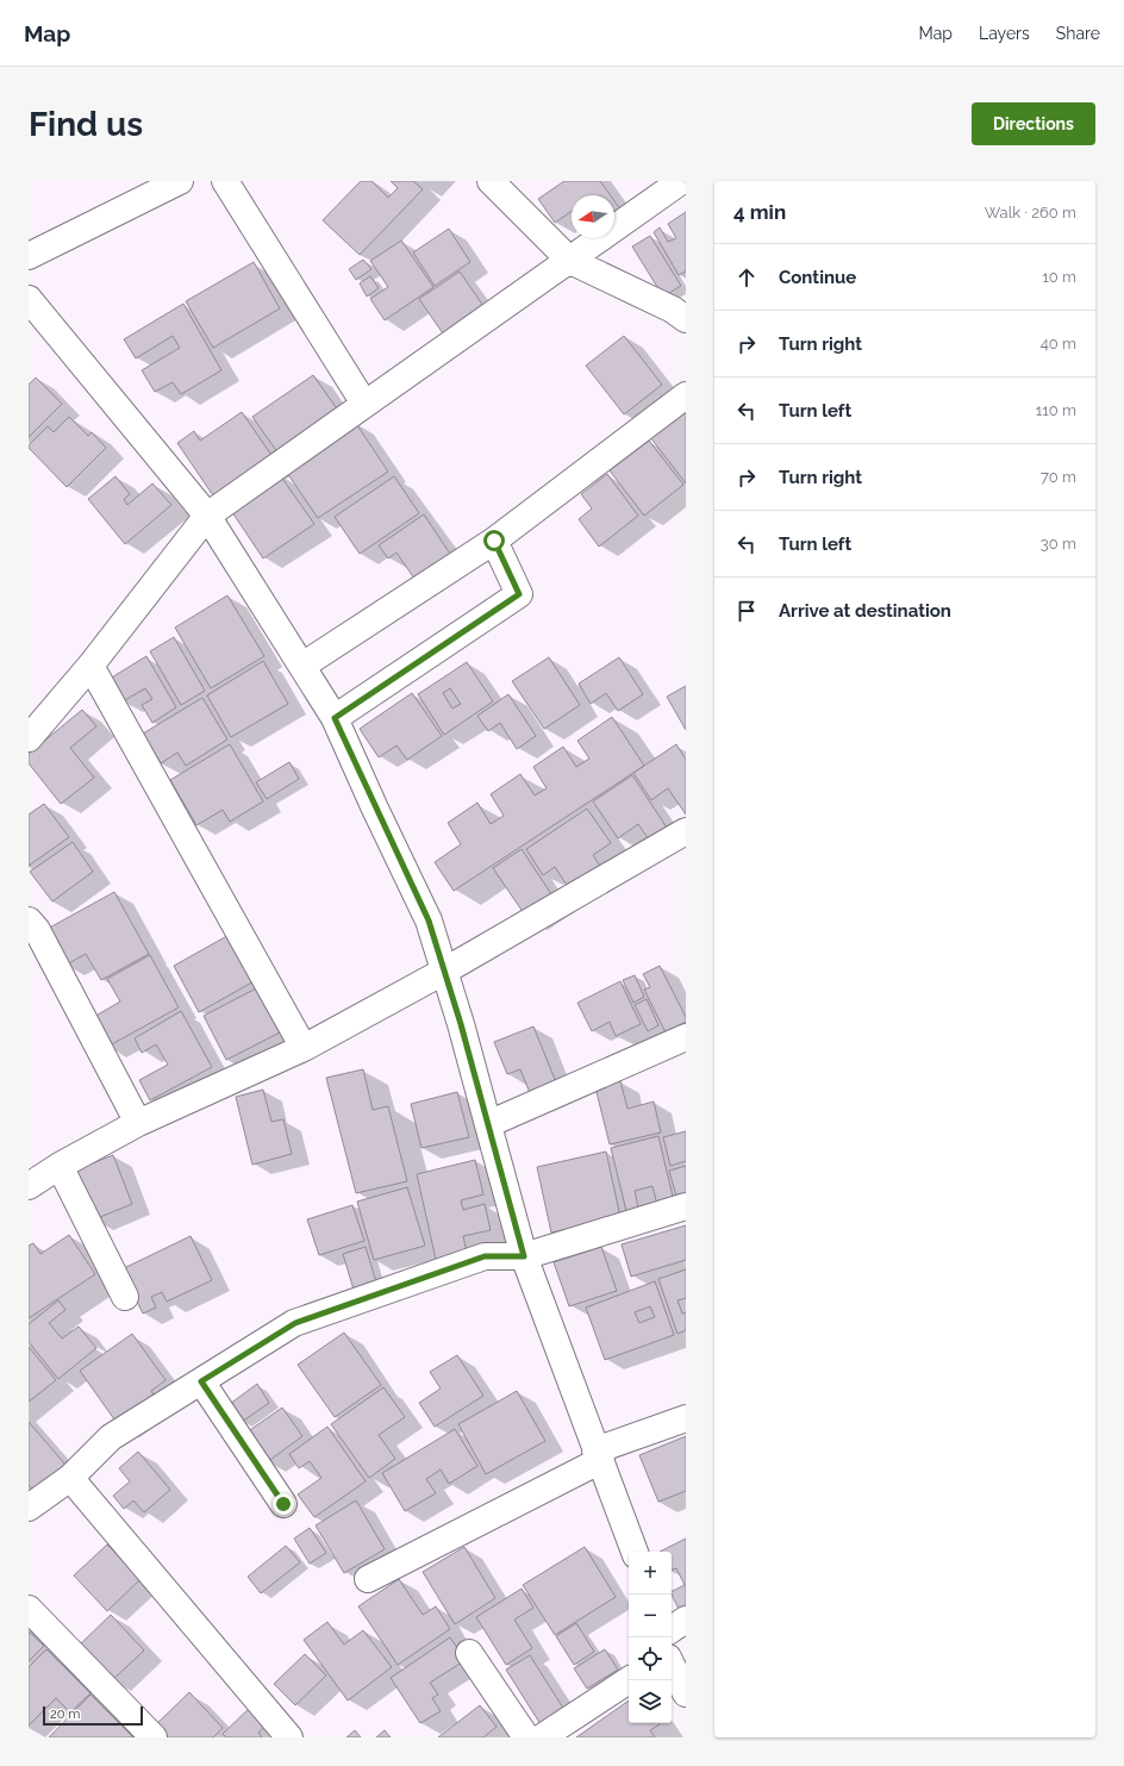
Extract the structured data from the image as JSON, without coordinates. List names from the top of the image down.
{
  "scale_bar": "20 m",
  "north": "left",
  "page": {
    "header": "Map",
    "nav": ["Map", "Layers", "Share"],
    "buttons": "Directions",
    "title": "Find us",
    "heading": ["4 min", "Walk · 260 m"],
    "list": [
      ["Continue", "10 m"],
      ["Turn right", "40 m"],
      ["Turn left", "110 m"],
      ["Turn right", "70 m"],
      ["Turn left", "30 m"],
      "Arrive at destination"
    ],
    "map_buttons": ["+", "−"],
    "scale": "20 m"
  }
}
